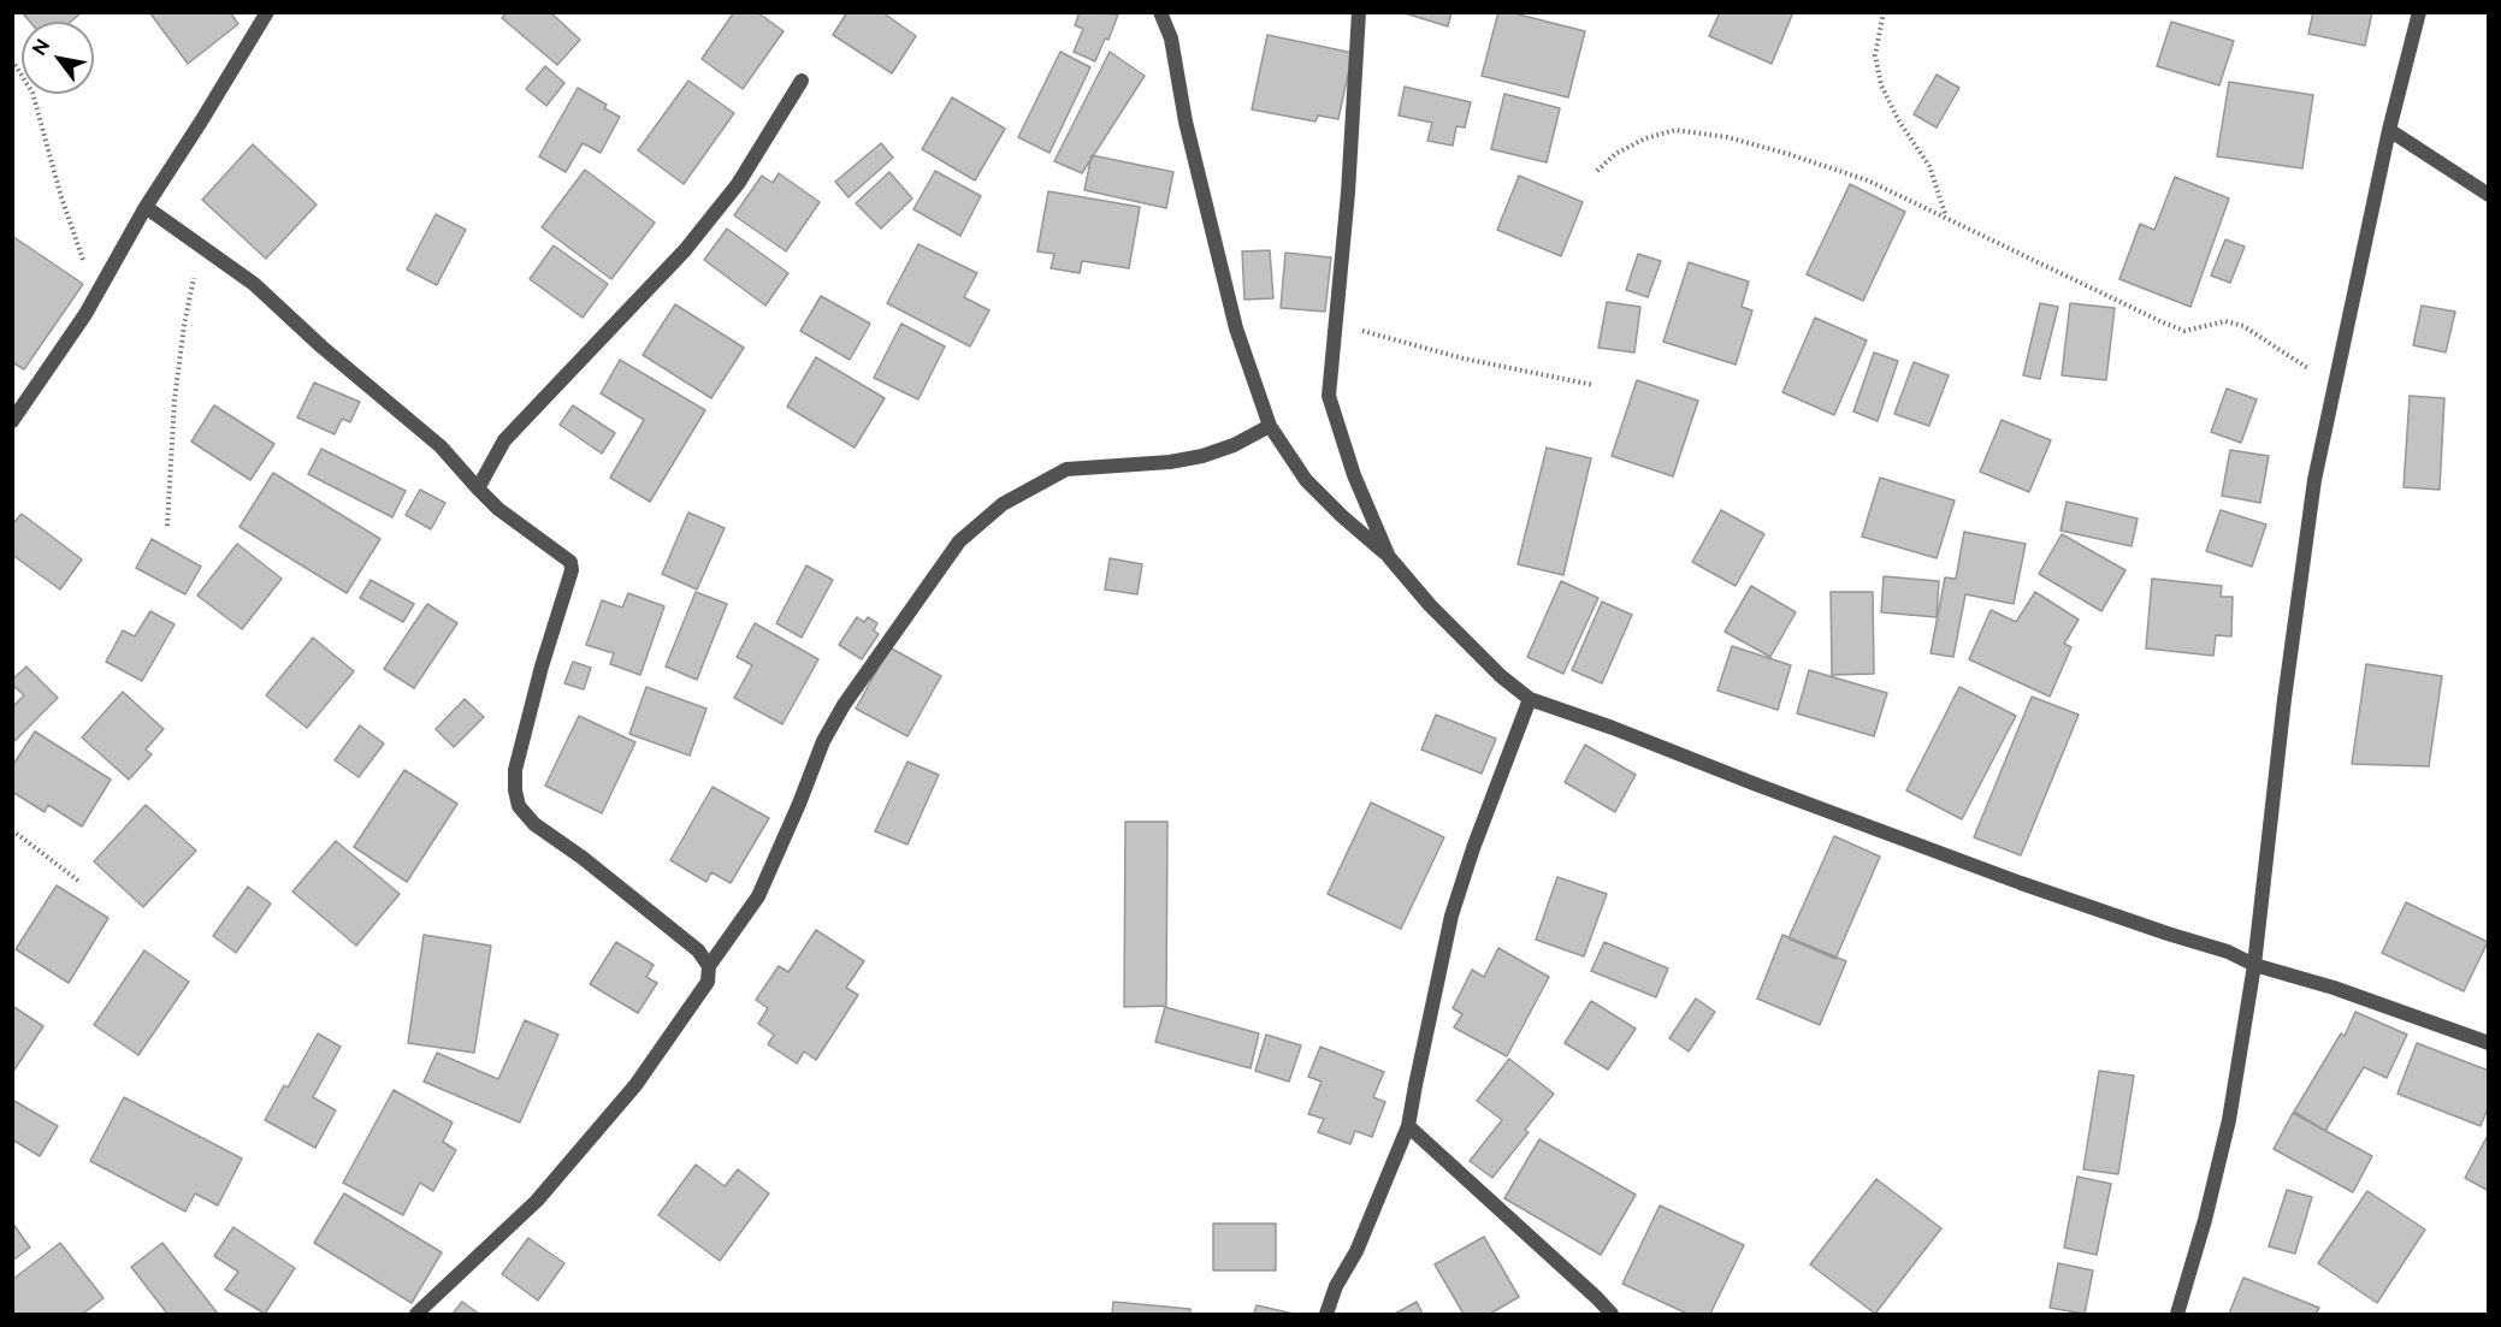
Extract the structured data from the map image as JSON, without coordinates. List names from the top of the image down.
{
  "north": "top left"
}
